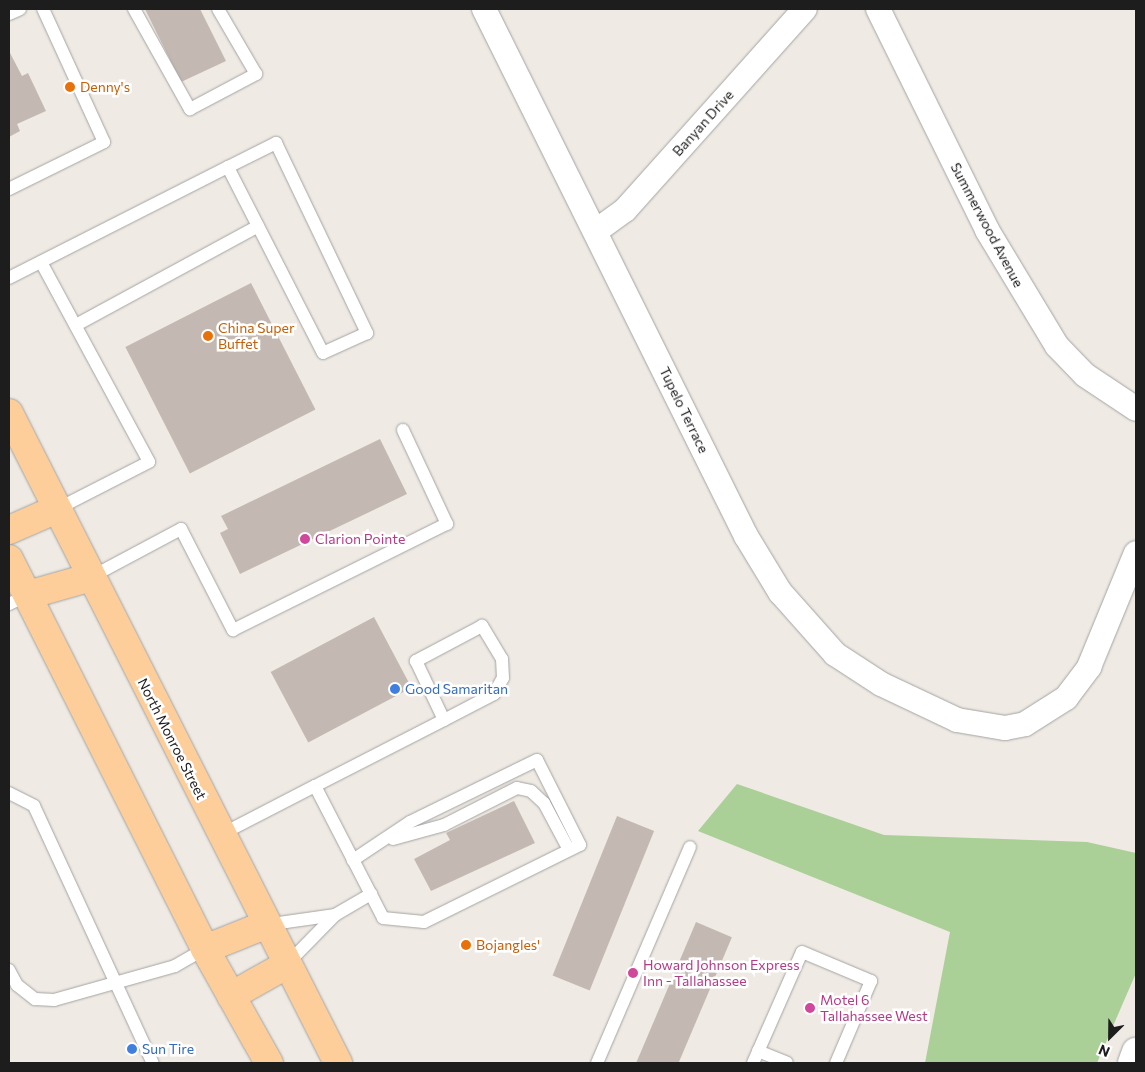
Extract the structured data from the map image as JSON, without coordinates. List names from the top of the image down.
{
  "streets": {
    "main road": ["North Monroe Street"],
    "street": ["Banyan Drive", "Summerwood Avenue", "Tupelo Terrace"]
  },
  "crossings": [
    ["Banyan Drive", "Tupelo Terrace"]
  ],
  "places": [
    "Denny's",
    "China Super Buffet",
    "Clarion Pointe",
    "Good Samaritan",
    "Bojangles'",
    "Howard Johnson Express Inn - Tallahassee",
    "Motel 6 Tallahassee West",
    "Sun Tire"
  ],
  "north": "bottom left"
}
